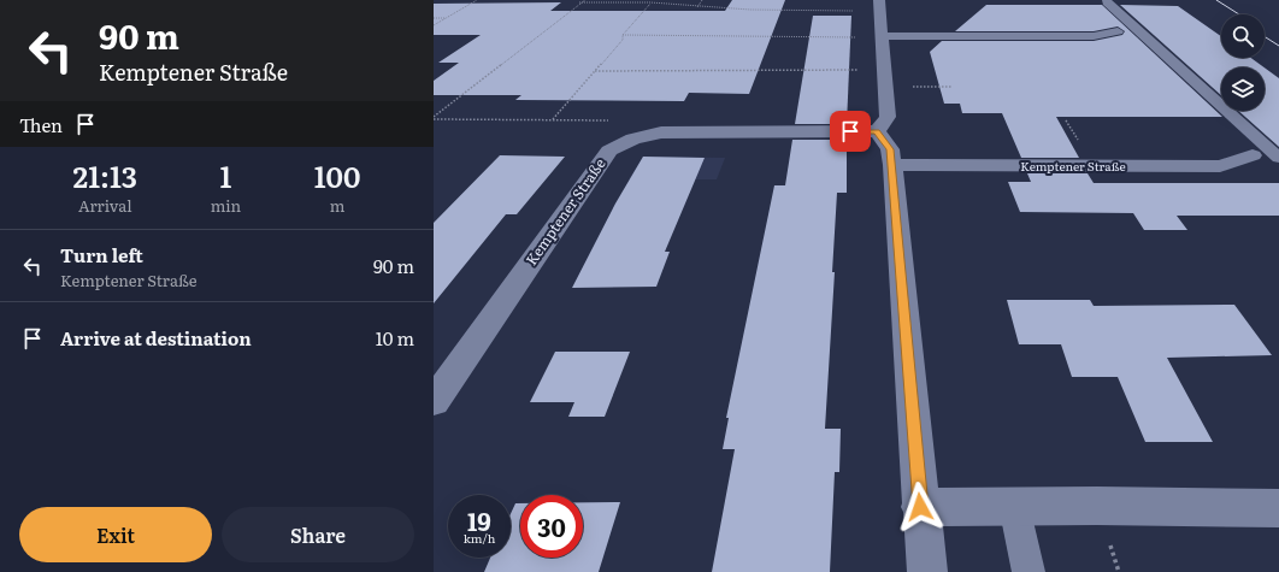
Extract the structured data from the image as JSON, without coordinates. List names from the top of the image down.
{
  "streets": {
    "street": ["Kemptener Straße"]
  },
  "page": {
    "turn": ["90 m", "Kemptener Straße"],
    "then": "Then",
    "eta": [
      "21:13",
      "Arrival",
      "1",
      "min",
      "100",
      "m"
    ],
    "list": [
      {
        "name": "Turn left",
        "note": "Kemptener Straße",
        "value": "90 m"
      },
      {
        "name": "Arrive at destination",
        "value": "10 m"
      }
    ],
    "speed": "19 km/h",
    "limit": "30",
    "buttons": ["Exit", "Share"]
  }
}
